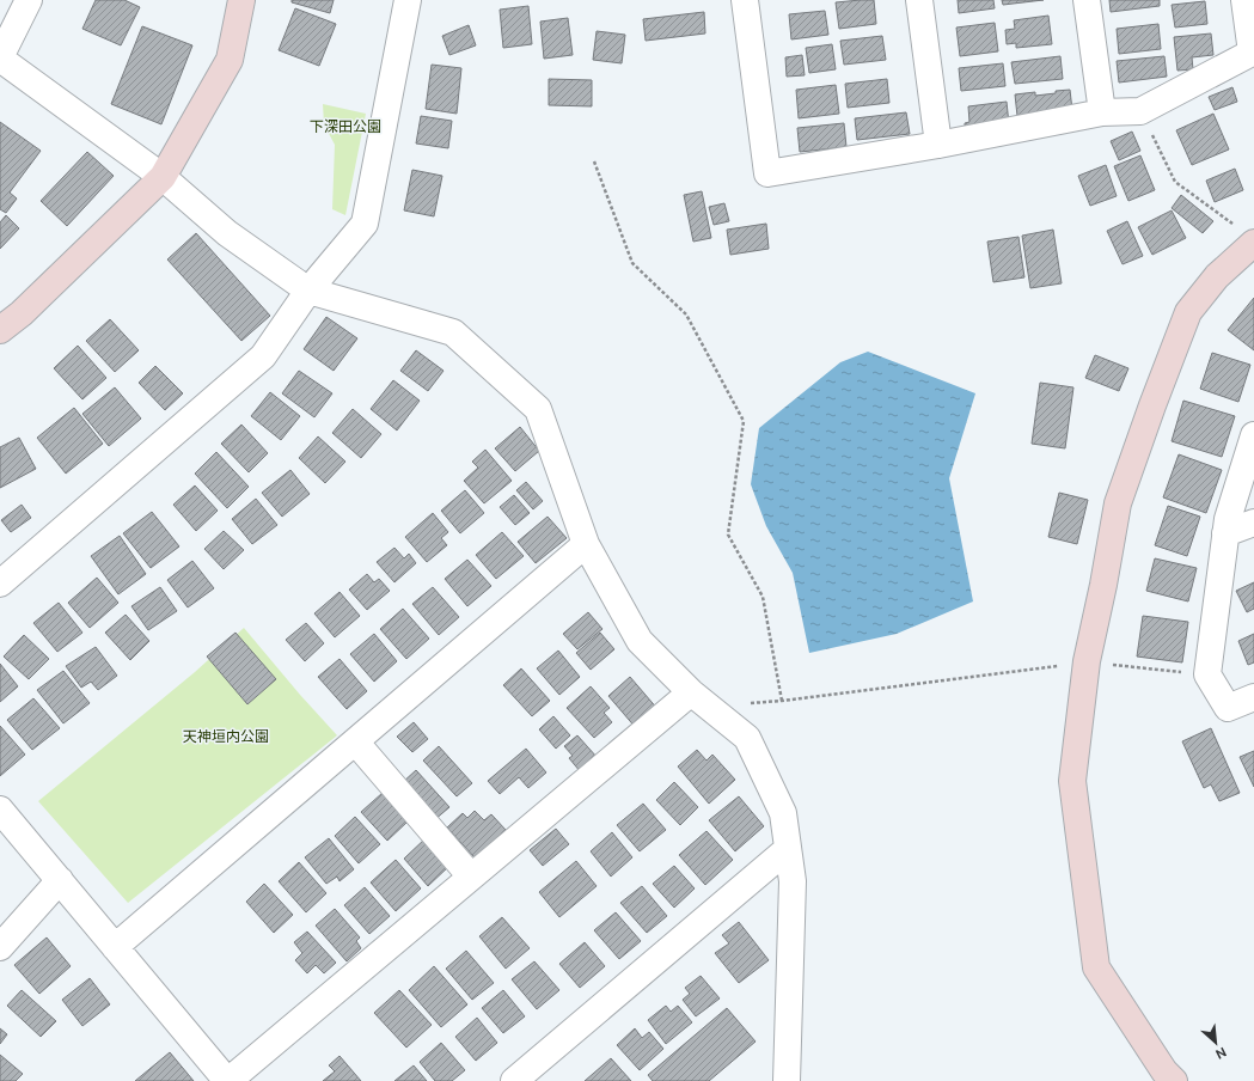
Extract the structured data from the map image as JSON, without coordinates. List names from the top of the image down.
{
  "parks": ["下深田公園", "天神垣内公園"],
  "north": "bottom right"
}
